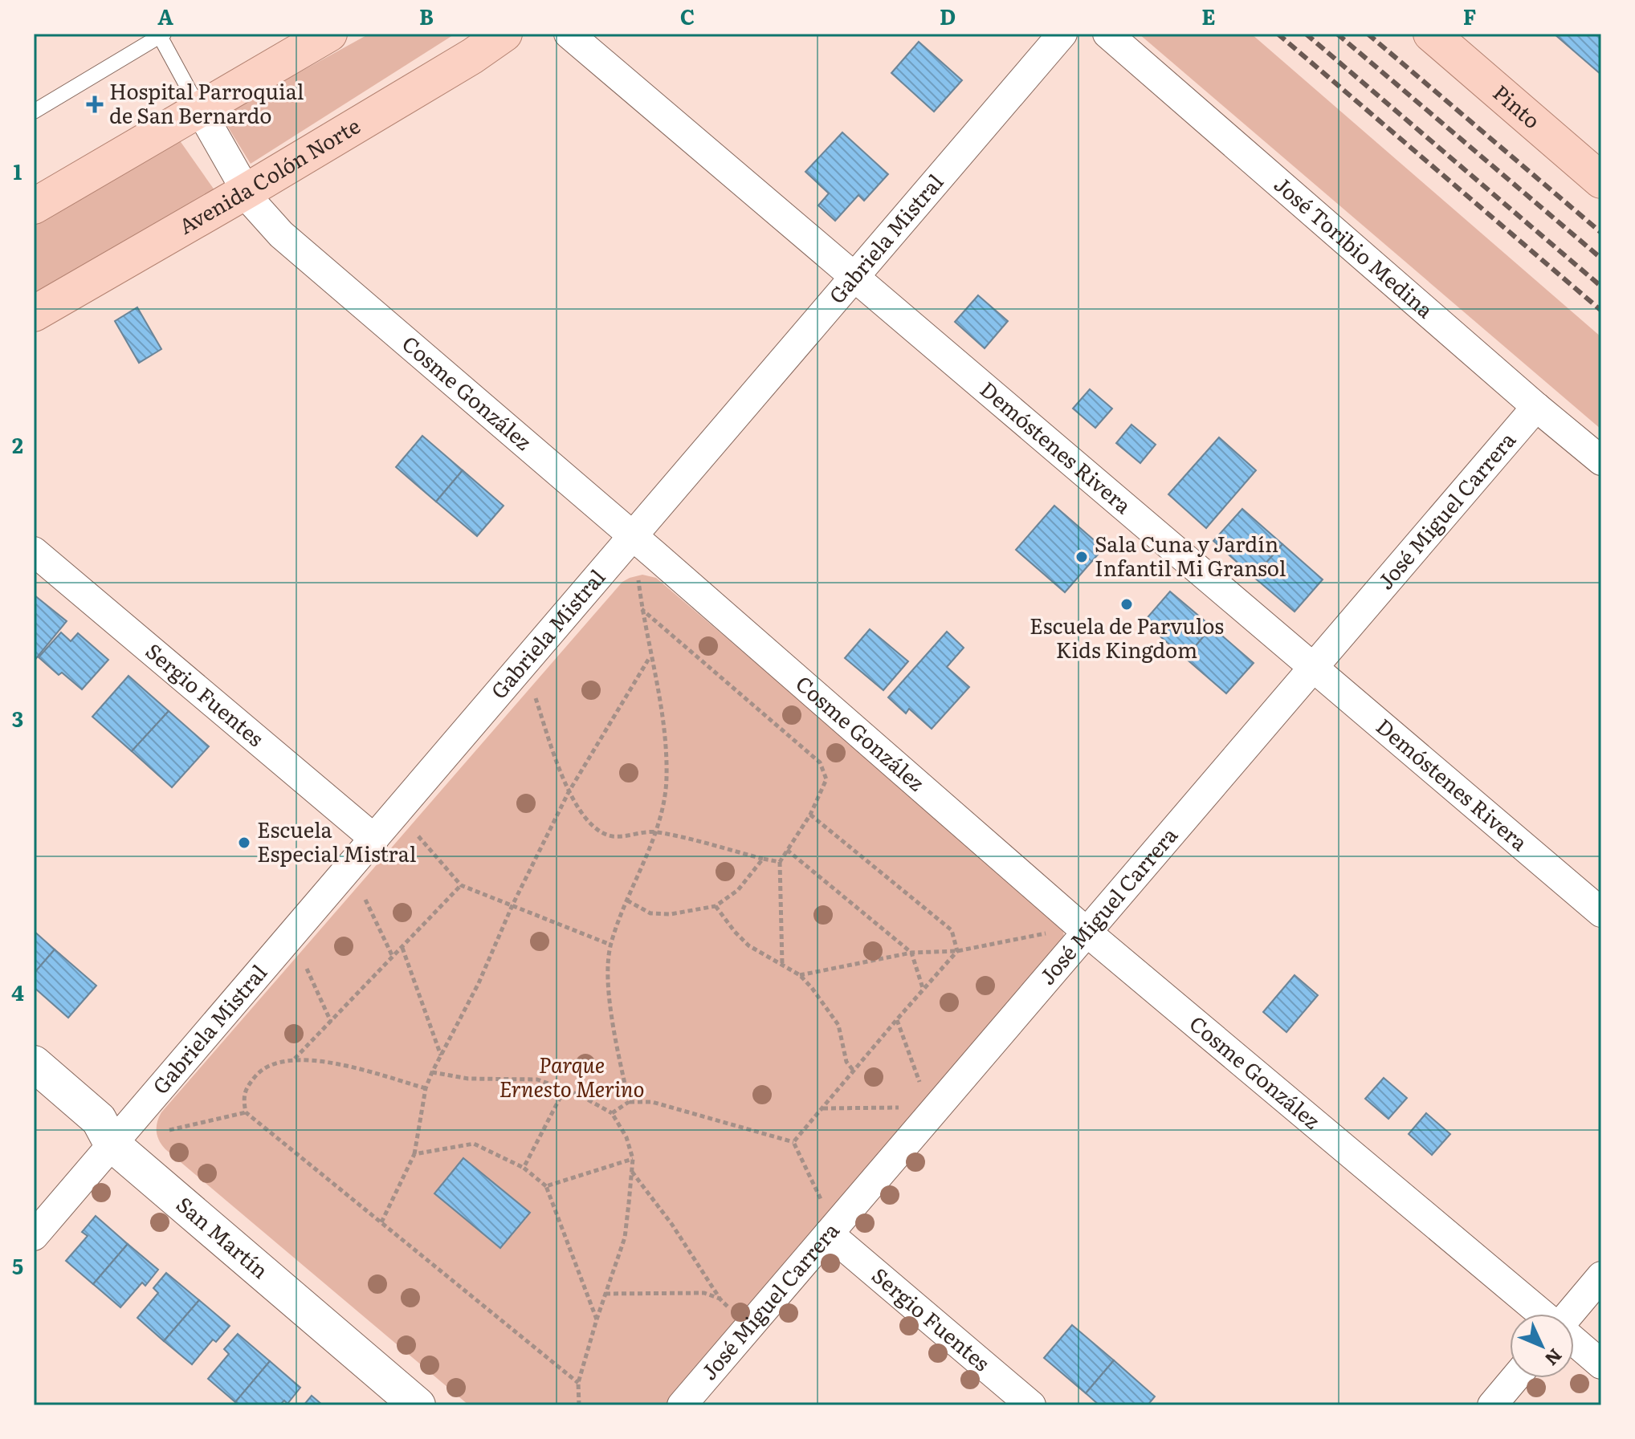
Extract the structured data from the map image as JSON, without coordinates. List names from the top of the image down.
{
  "streets": {
    "main road": ["Pinto", "Avenida Colón Norte"],
    "street": [
      "Gabriela Mistral",
      "José Toribio Medina",
      "Cosme González",
      "Demóstenes Rivera",
      "José Miguel Carrera",
      "Sergio Fuentes",
      "San Martín"
    ]
  },
  "crossings": [
    ["Avenida Colón Norte", "Cosme González"],
    ["Gabriela Mistral", "Cosme González"],
    ["Gabriela Mistral", "Demóstenes Rivera"],
    ["Gabriela Mistral", "Sergio Fuentes"],
    ["Gabriela Mistral", "San Martín"],
    ["José Toribio Medina", "José Miguel Carrera"],
    ["Cosme González", "José Miguel Carrera"],
    ["Demóstenes Rivera", "José Miguel Carrera"],
    ["José Miguel Carrera", "Sergio Fuentes"]
  ],
  "parks": ["Parque Ernesto Merino"],
  "places": {
    "health": ["Hospital Parroquial de San Bernardo"],
    "other": ["Sala Cuna y Jardín Infantil Mi Gransol", "Escuela de Parvulos Kids Kingdom", "Escuela Especial Mistral"]
  },
  "north": "bottom right",
  "grid": {
    "columns": [
      "A",
      "B",
      "C",
      "D",
      "E",
      "F"
    ],
    "rows": [
      "1",
      "2",
      "3",
      "4",
      "5"
    ]
  }
}
